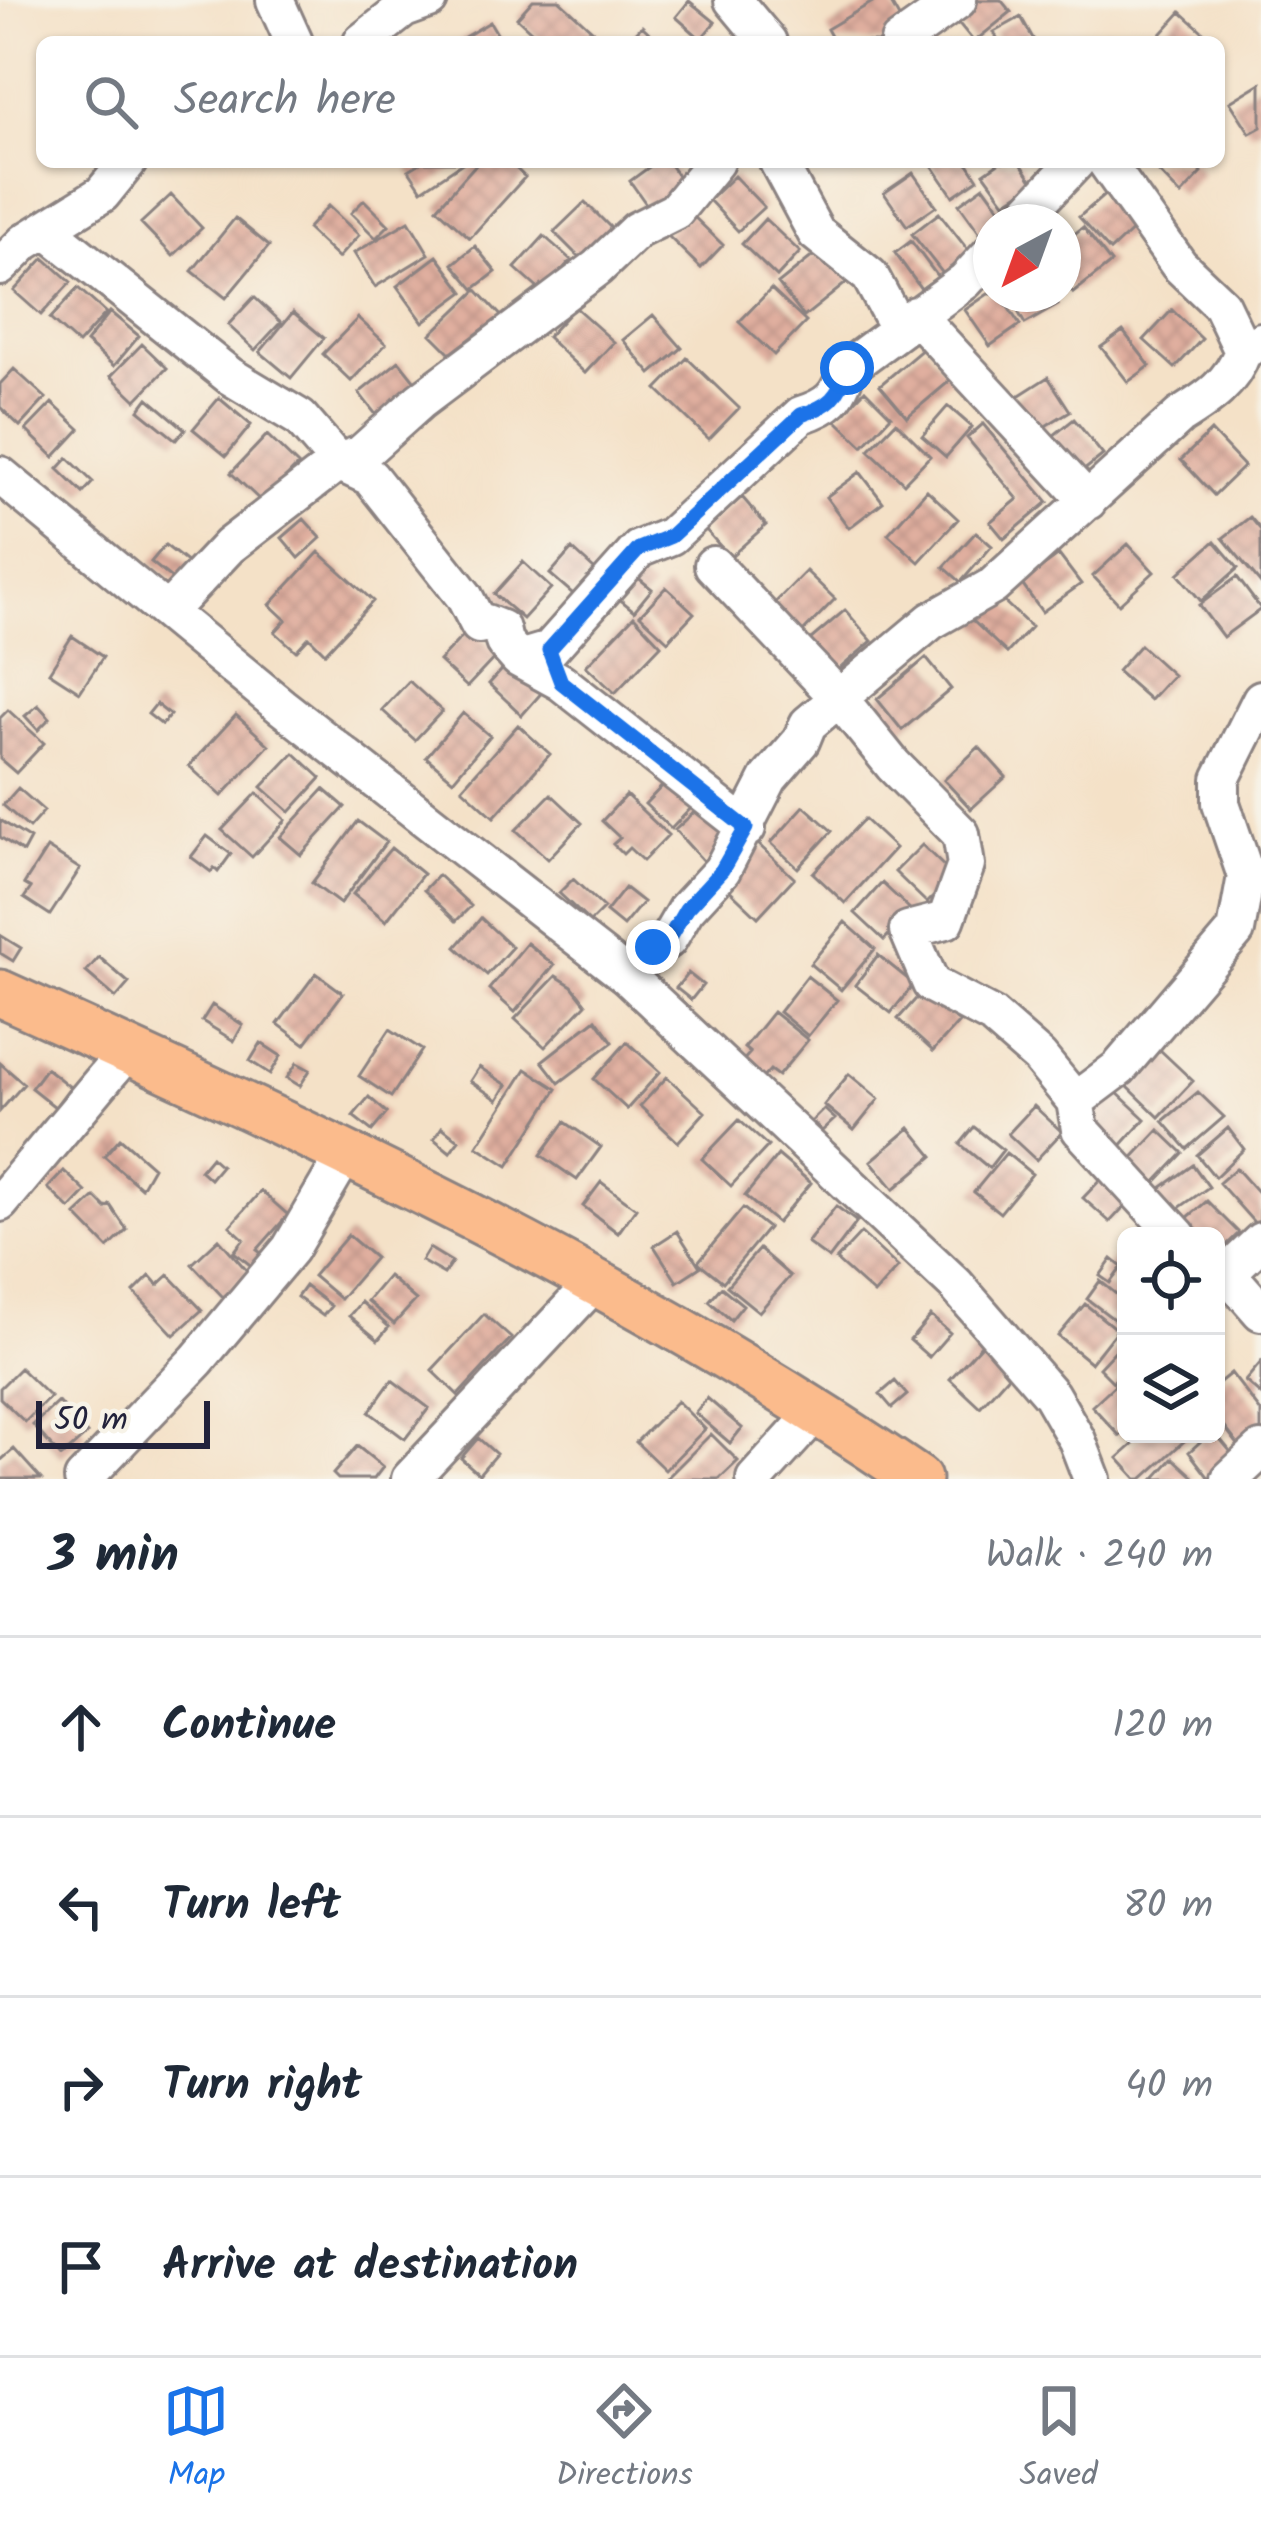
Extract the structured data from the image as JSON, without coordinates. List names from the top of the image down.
{
  "scale_bar": "50 m",
  "north": "bottom left",
  "page": {
    "search": "Search here",
    "scale": "50 m",
    "heading": ["3 min", "Walk · 240 m"],
    "list": [
      ["Continue", "120 m"],
      ["Turn left", "80 m"],
      ["Turn right", "40 m"],
      "Arrive at destination"
    ],
    "nav": ["Map", "Directions", "Saved"]
  }
}
